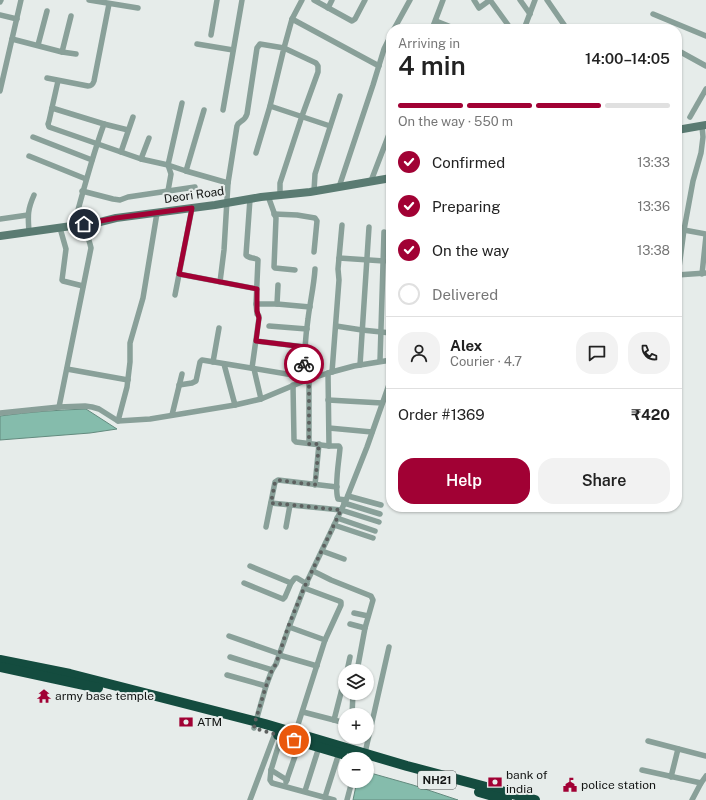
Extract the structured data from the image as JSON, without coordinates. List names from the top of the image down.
{
  "streets": {
    "highway": ["NH21"],
    "street": ["Deori Road"]
  },
  "places": {
    "temple": ["army base temple"],
    "bank": ["ATM", "bank of india"],
    "public building": ["police station"]
  },
  "page": {
    "heading": ["4 min", "Arriving in", "14:00–14:05"],
    "panel": [
      "Alex",
      "Courier · 4.7",
      "Order #1369",
      "₹420"
    ],
    "bar": "On the way · 550 m",
    "list": [
      ["Confirmed", "13:33"],
      ["Preparing", "13:36"],
      ["On the way", "13:38"],
      "Delivered"
    ],
    "buttons": ["Help", "Share"],
    "map_buttons": ["+", "−"]
  }
}
